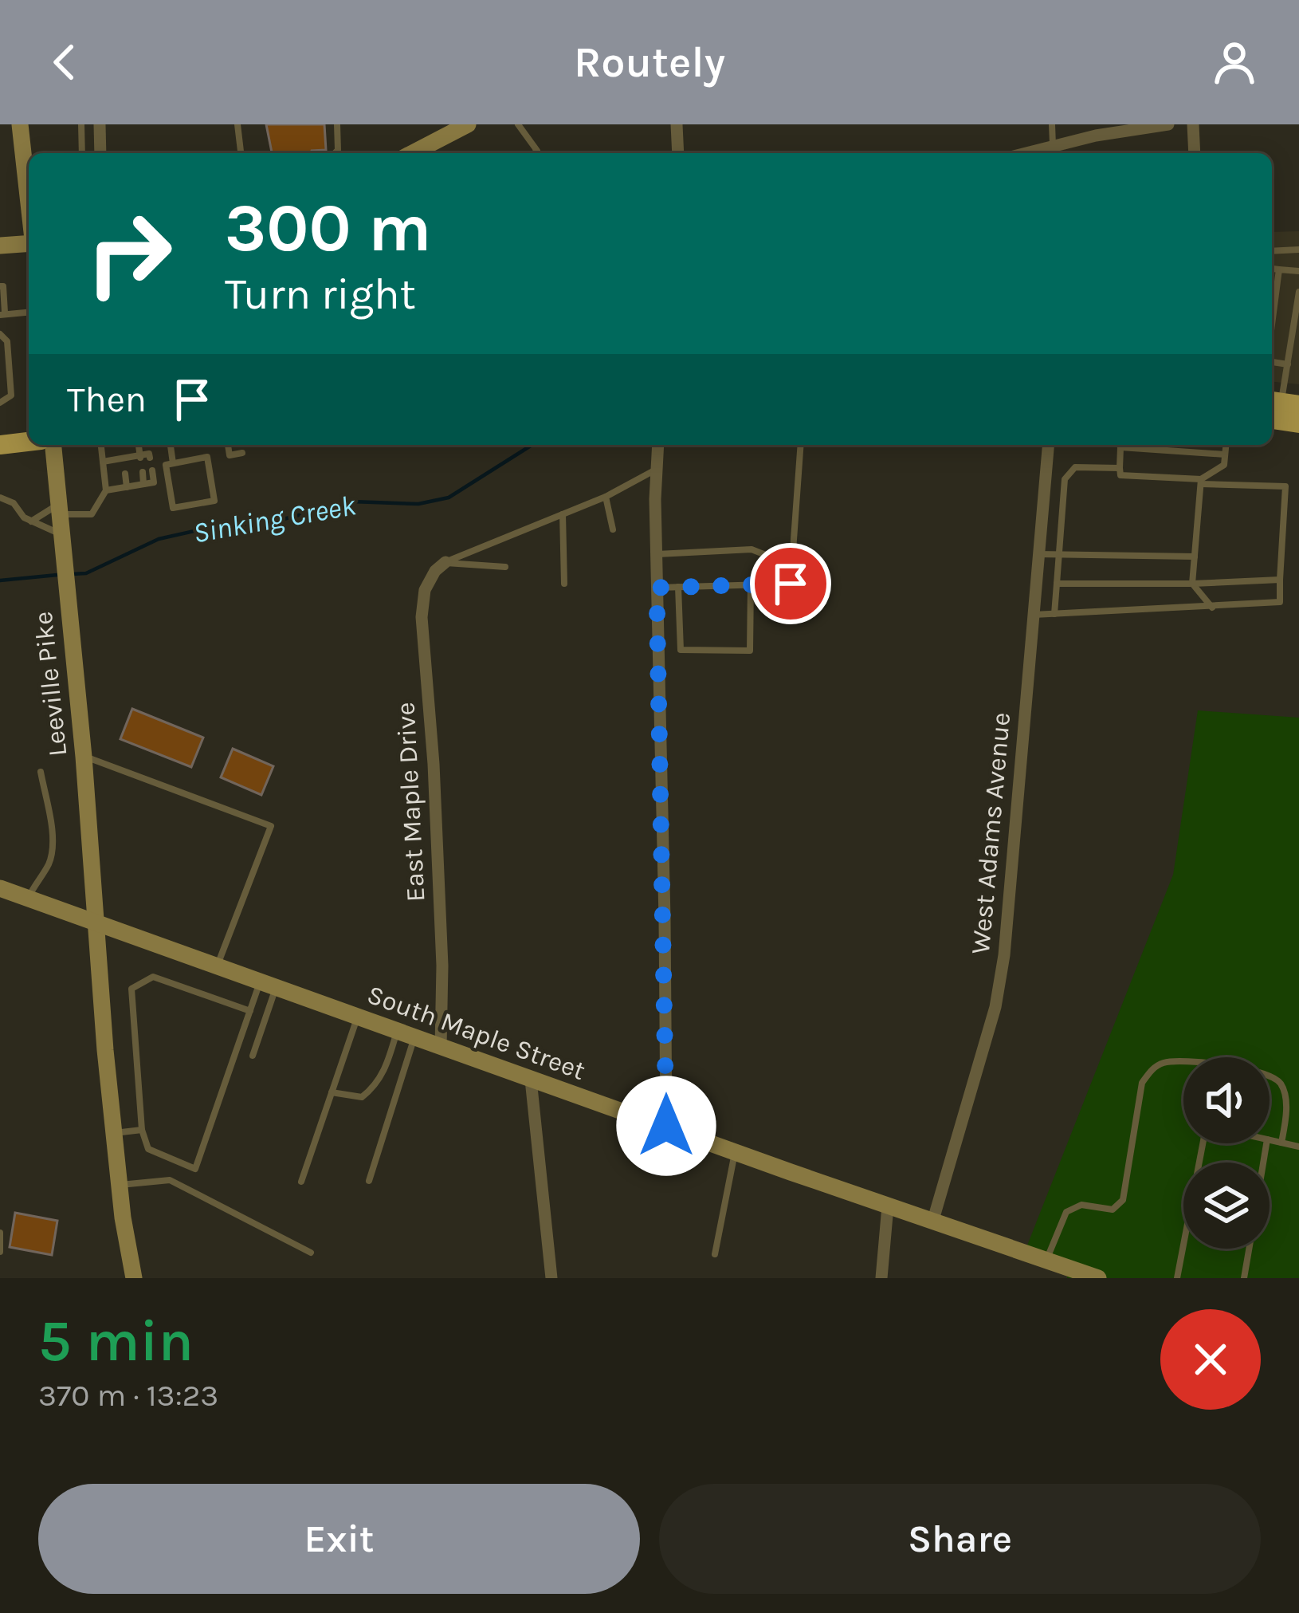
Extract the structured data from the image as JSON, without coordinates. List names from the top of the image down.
{
  "streets": {
    "street": [
      "Leeville Pike",
      "East Maple Drive",
      "West Adams Avenue",
      "South Maple Street"
    ]
  },
  "crossings": [
    ["Leeville Pike", "South Maple Street"],
    ["East Maple Drive", "South Maple Street"],
    ["West Adams Avenue", "South Maple Street"]
  ],
  "water": ["Sinking Creek"],
  "page": {
    "header": "Routely",
    "turn": ["300 m", "Turn right"],
    "then": "Then",
    "heading": ["5 min", "370 m · 13:23"],
    "buttons": ["Exit", "Share"]
  }
}
